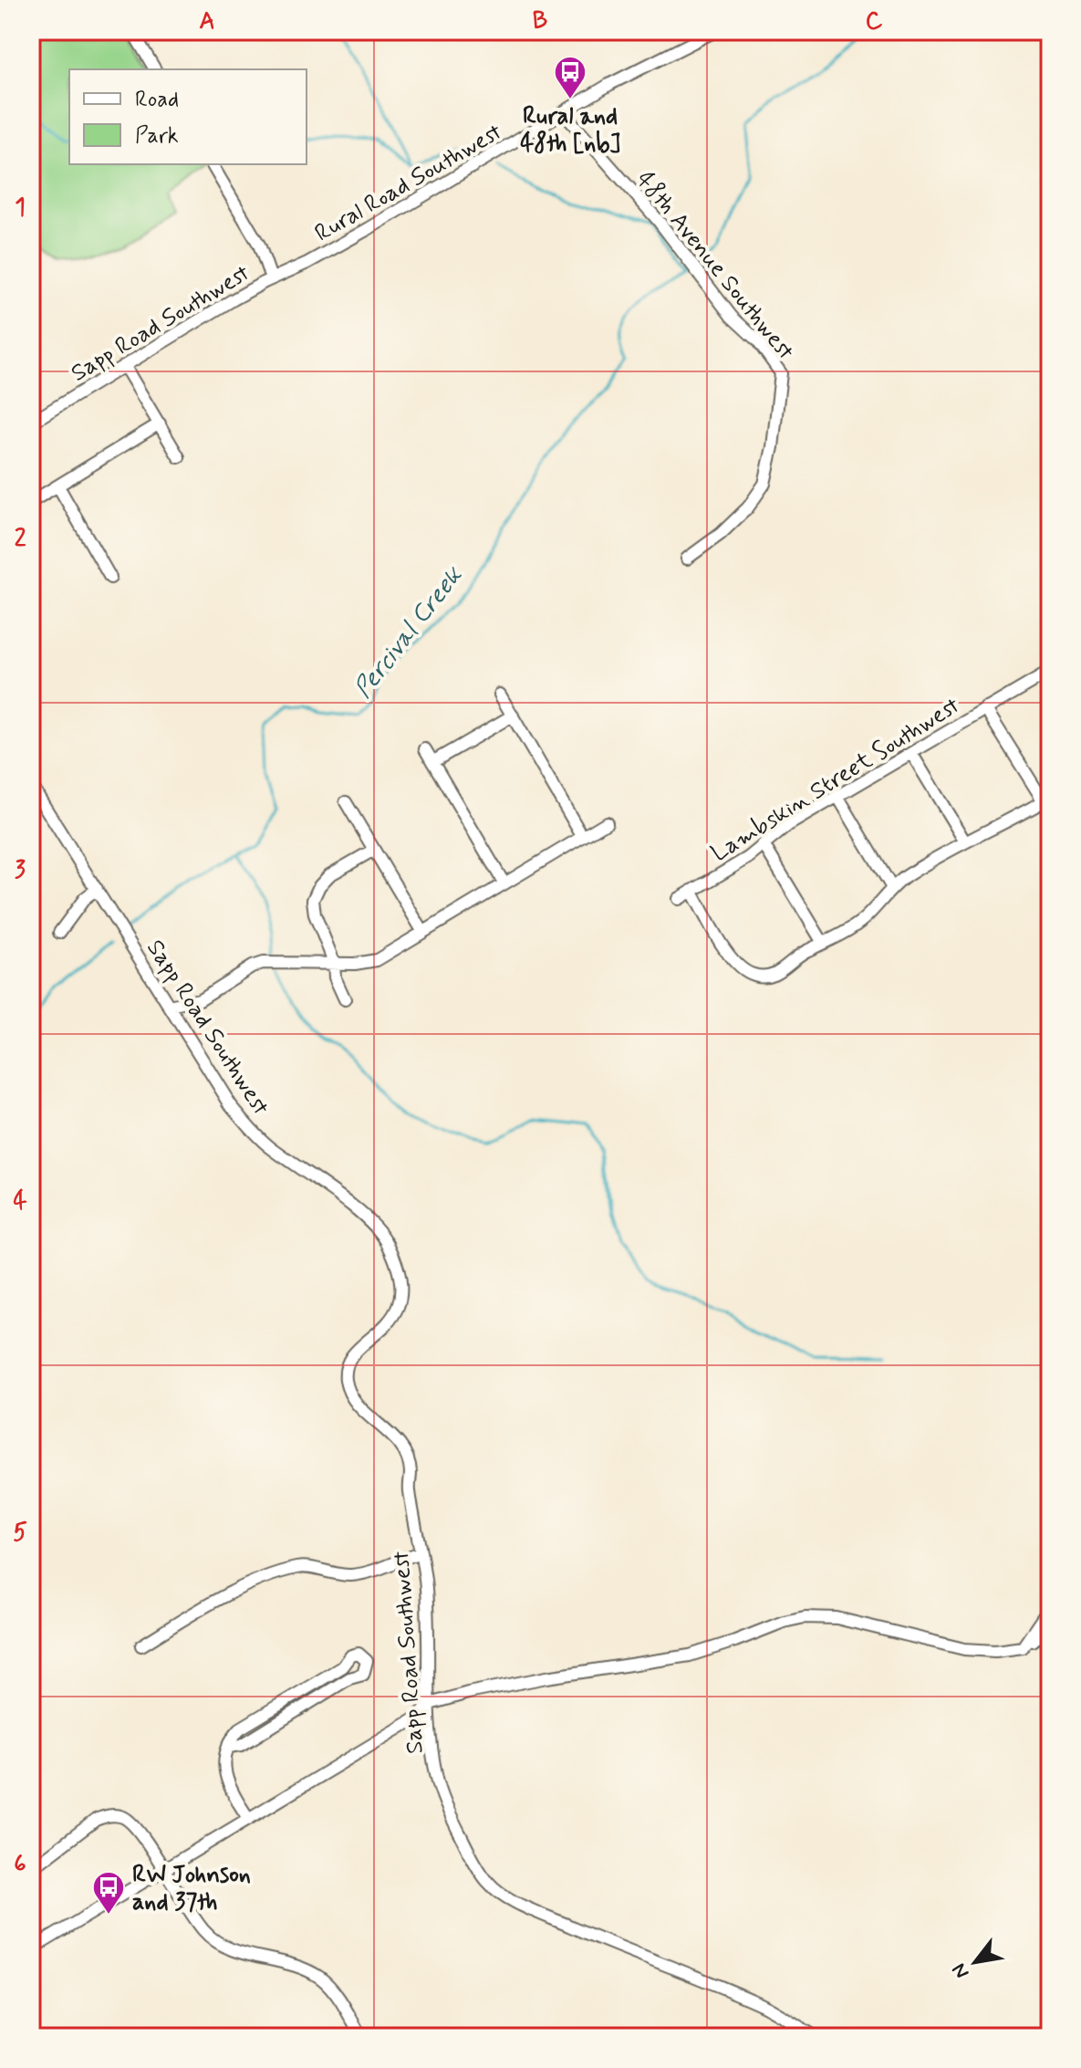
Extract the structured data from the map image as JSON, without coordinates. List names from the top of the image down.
{
  "streets": {
    "street": [
      "Rural Road Southwest",
      "48th Avenue Southwest",
      "Sapp Road Southwest",
      "Lambskin Street Southwest"
    ]
  },
  "crossings": [
    ["Rural Road Southwest", "48th Avenue Southwest"],
    ["Rural Road Southwest", "Sapp Road Southwest"]
  ],
  "water": ["Percival Creek"],
  "places": {
    "bus stop": ["Rural and 48th [nb]", "RW Johnson and 37th"]
  },
  "legend": ["Road", "Park"],
  "north": "bottom left",
  "grid": {
    "columns": ["A", "B", "C"],
    "rows": [
      "1",
      "2",
      "3",
      "4",
      "5",
      "6"
    ]
  }
}
